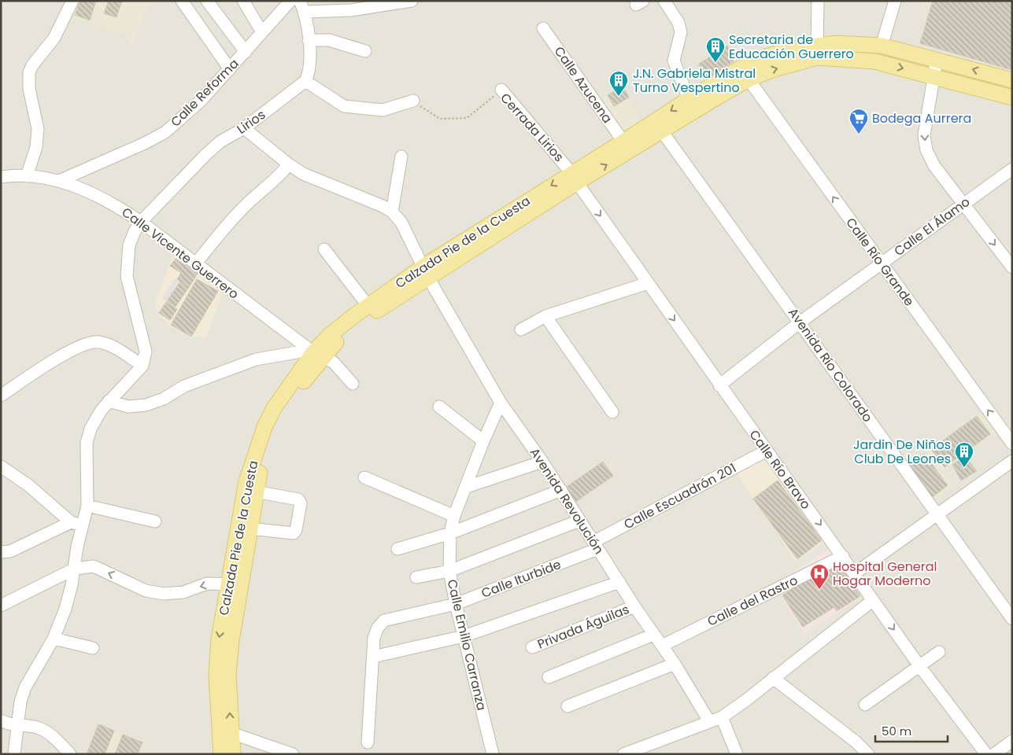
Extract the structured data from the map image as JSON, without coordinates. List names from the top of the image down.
{
  "streets": {
    "main road": ["Calzada Pie de la Cuesta"],
    "street": [
      "Calle Azucena",
      "Calle Reforma",
      "Lirios",
      "Cerrada Lirios",
      "Calle El Álamo",
      "Calle Vicente Guerrero",
      "Calle Río Grande",
      "Avenida Río Colorado",
      "Calle Río Bravo",
      "Calle Escuadrón 201",
      "Avenida Revolución",
      "Calle Iturbide",
      "Calle del Rastro",
      "Privada Águilas",
      "Calle Emilio Carranza"
    ]
  },
  "crossings": [
    ["Calle Azucena", "Calzada Pie de la Cuesta"],
    ["Calle Reforma", "Calle Vicente Guerrero"],
    ["Lirios", "Calle Vicente Guerrero"],
    ["Cerrada Lirios", "Calzada Pie de la Cuesta"],
    ["Cerrada Lirios", "Calle Río Bravo"],
    ["Calle El Álamo", "Calle Río Grande"],
    ["Calle El Álamo", "Avenida Río Colorado"],
    ["Calle El Álamo", "Calle Río Bravo"],
    ["Calzada Pie de la Cuesta", "Calle Vicente Guerrero"],
    ["Calzada Pie de la Cuesta", "Calle Río Grande"],
    ["Calzada Pie de la Cuesta", "Avenida Río Colorado"],
    ["Calzada Pie de la Cuesta", "Calle Río Bravo"],
    ["Calzada Pie de la Cuesta", "Avenida Revolución"],
    ["Calle Río Bravo", "Calle Escuadrón 201"],
    ["Calle Río Bravo", "Calle del Rastro"],
    ["Calle Escuadrón 201", "Avenida Revolución"],
    ["Calle Escuadrón 201", "Calle Iturbide"],
    ["Avenida Revolución", "Calle Iturbide"],
    ["Avenida Revolución", "Calle del Rastro"],
    ["Avenida Revolución", "Privada Águilas"],
    ["Avenida Revolución", "Calle Emilio Carranza"],
    ["Calle Iturbide", "Calle Emilio Carranza"]
  ],
  "one_way": ["Calle Río Grande", "Calle Río Bravo"],
  "places": {
    "building": ["Secretaria de Educación Guerrero", "J.N. Gabriela Mistral Turno Vespertino", "Jardin De Niños Club De Leones"],
    "supermarket": ["Bodega Aurrera"],
    "hospital": ["Hospital General Hogar Moderno"]
  },
  "scale_bar": "50 m"
}
